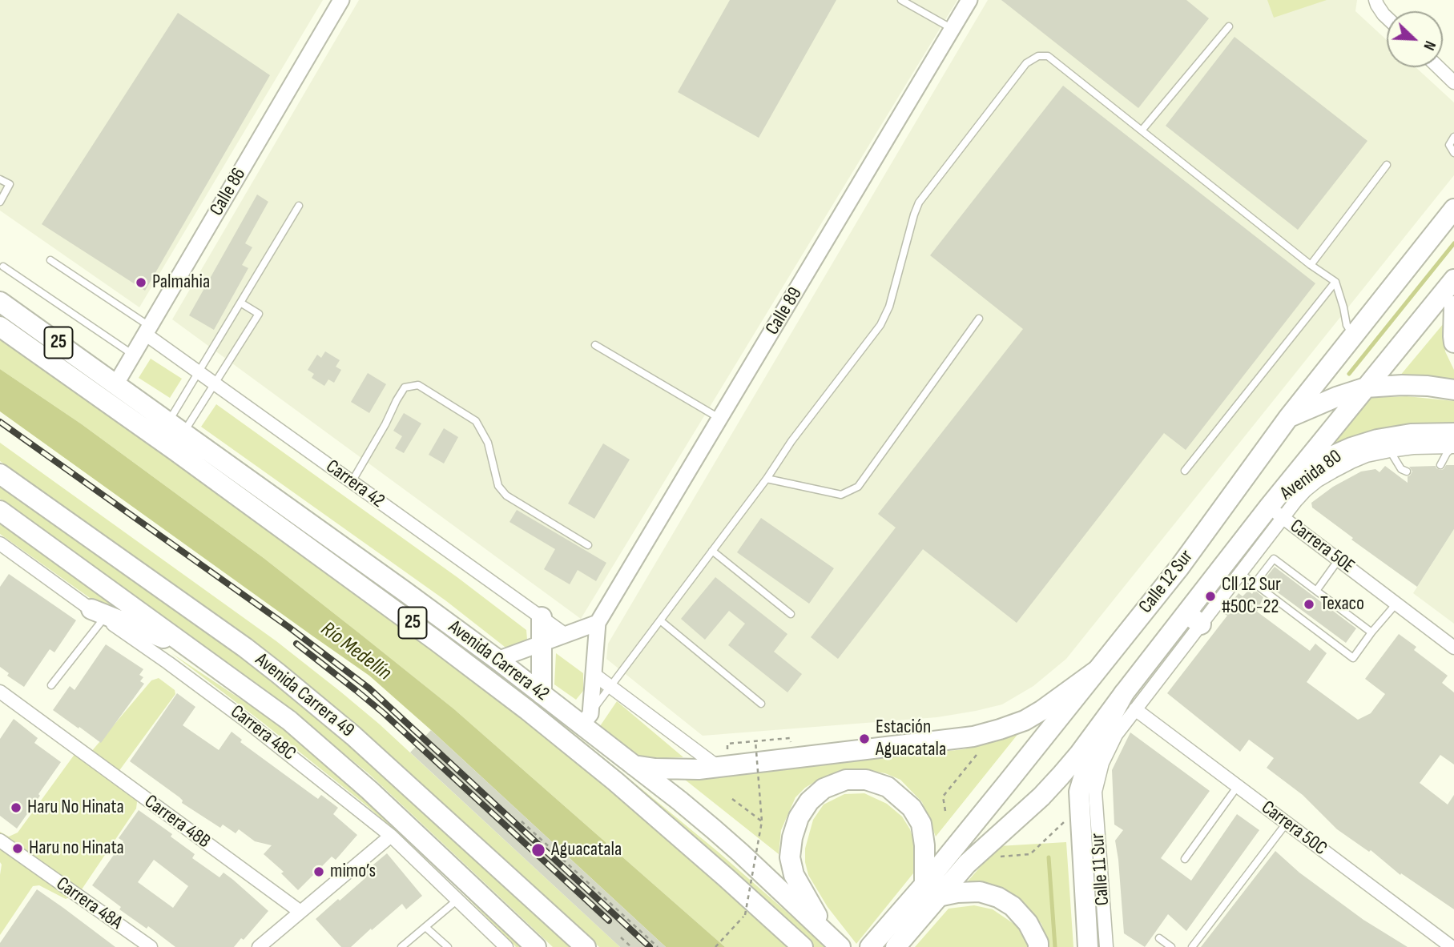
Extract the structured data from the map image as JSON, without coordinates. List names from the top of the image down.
{
  "streets": {
    "main road": [
      "25",
      "Avenida 80",
      "Calle 12 Sur",
      "Avenida Carrera 42",
      "Avenida Carrera 49"
    ],
    "street": [
      "Calle 86",
      "Calle 89",
      "Carrera 42",
      "Carrera 50E",
      "Carrera 48C",
      "Carrera 48B",
      "Carrera 50C",
      "Calle 11 Sur",
      "Carrera 48A"
    ]
  },
  "crossings": [
    ["Calle 86", "Carrera 42"],
    ["Calle 86", "Avenida Carrera 42"],
    ["Calle 89", "Avenida Carrera 42"],
    ["Avenida 80", "Carrera 50E"],
    ["Avenida 80", "Calle 12 Sur"],
    ["Carrera 50E", "Calle 12 Sur"],
    ["Calle 12 Sur", "Carrera 50C"],
    ["Calle 12 Sur", "Calle 11 Sur"]
  ],
  "water": ["Río Medellín"],
  "places": [
    "Palmahia",
    "Cll 12 Sur #50C-22",
    "Texaco",
    "Estación Aguacatala",
    "Haru No Hinata",
    "Haru no Hinata",
    "Aguacatala",
    "mimo’s"
  ],
  "north": "bottom right"
}
